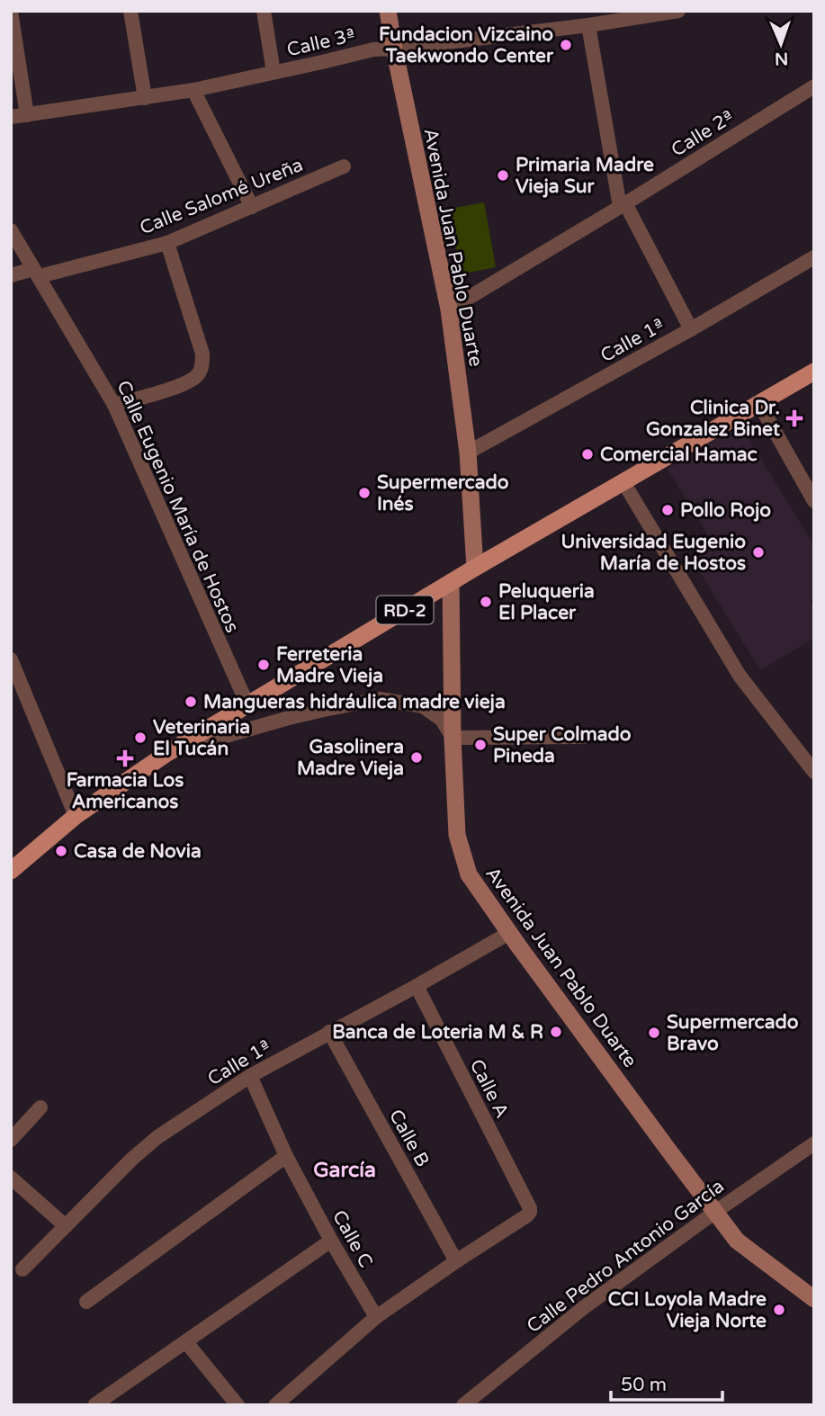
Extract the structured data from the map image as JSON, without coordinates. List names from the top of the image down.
{
  "streets": {
    "main road": ["Avenida Juan Pablo Duarte", "RD-2"],
    "street": [
      "Calle 3ª",
      "Calle 2ª",
      "Calle Salomé Ureña",
      "Calle 1ª",
      "Calle Eugenio María de Hostos",
      "Calle A",
      "Calle B",
      "Calle C",
      "Calle Pedro Antonio García"
    ]
  },
  "crossings": [
    ["Calle 3ª", "Avenida Juan Pablo Duarte"],
    ["Calle 2ª", "Avenida Juan Pablo Duarte"],
    ["Calle Salomé Ureña", "Calle Eugenio María de Hostos"],
    ["Avenida Juan Pablo Duarte", "Calle 1ª"],
    ["Avenida Juan Pablo Duarte", "RD-2"],
    ["Avenida Juan Pablo Duarte", "Calle Pedro Antonio García"],
    ["Calle 1ª", "Calle A"],
    ["Calle 1ª", "Calle B"],
    ["Calle 1ª", "Calle C"],
    ["Calle Eugenio María de Hostos", "RD-2"],
    ["Calle A", "Calle B"]
  ],
  "districts": ["García"],
  "places": {
    "other": [
      "Fundacion Vizcaino Taekwondo Center",
      "Primaria Madre Vieja Sur",
      "Comercial Hamac",
      "Supermercado Inés",
      "Pollo Rojo",
      "Universidad Eugenio María de Hostos",
      "Peluqueria El Placer",
      "Ferreteria Madre Vieja",
      "Mangueras hidráulica madre vieja",
      "Veterinaria El Tucán",
      "Super Colmado Pineda",
      "Gasolinera Madre Vieja",
      "Casa de Novia",
      "Banca de Loteria M & R",
      "Supermercado Bravo",
      "CCI Loyola Madre Vieja Norte"
    ],
    "health": ["Clinica Dr. Gonzalez Binet", "Farmacia Los Americanos"]
  },
  "scale_bar": "50 m",
  "north": "bottom"
}
